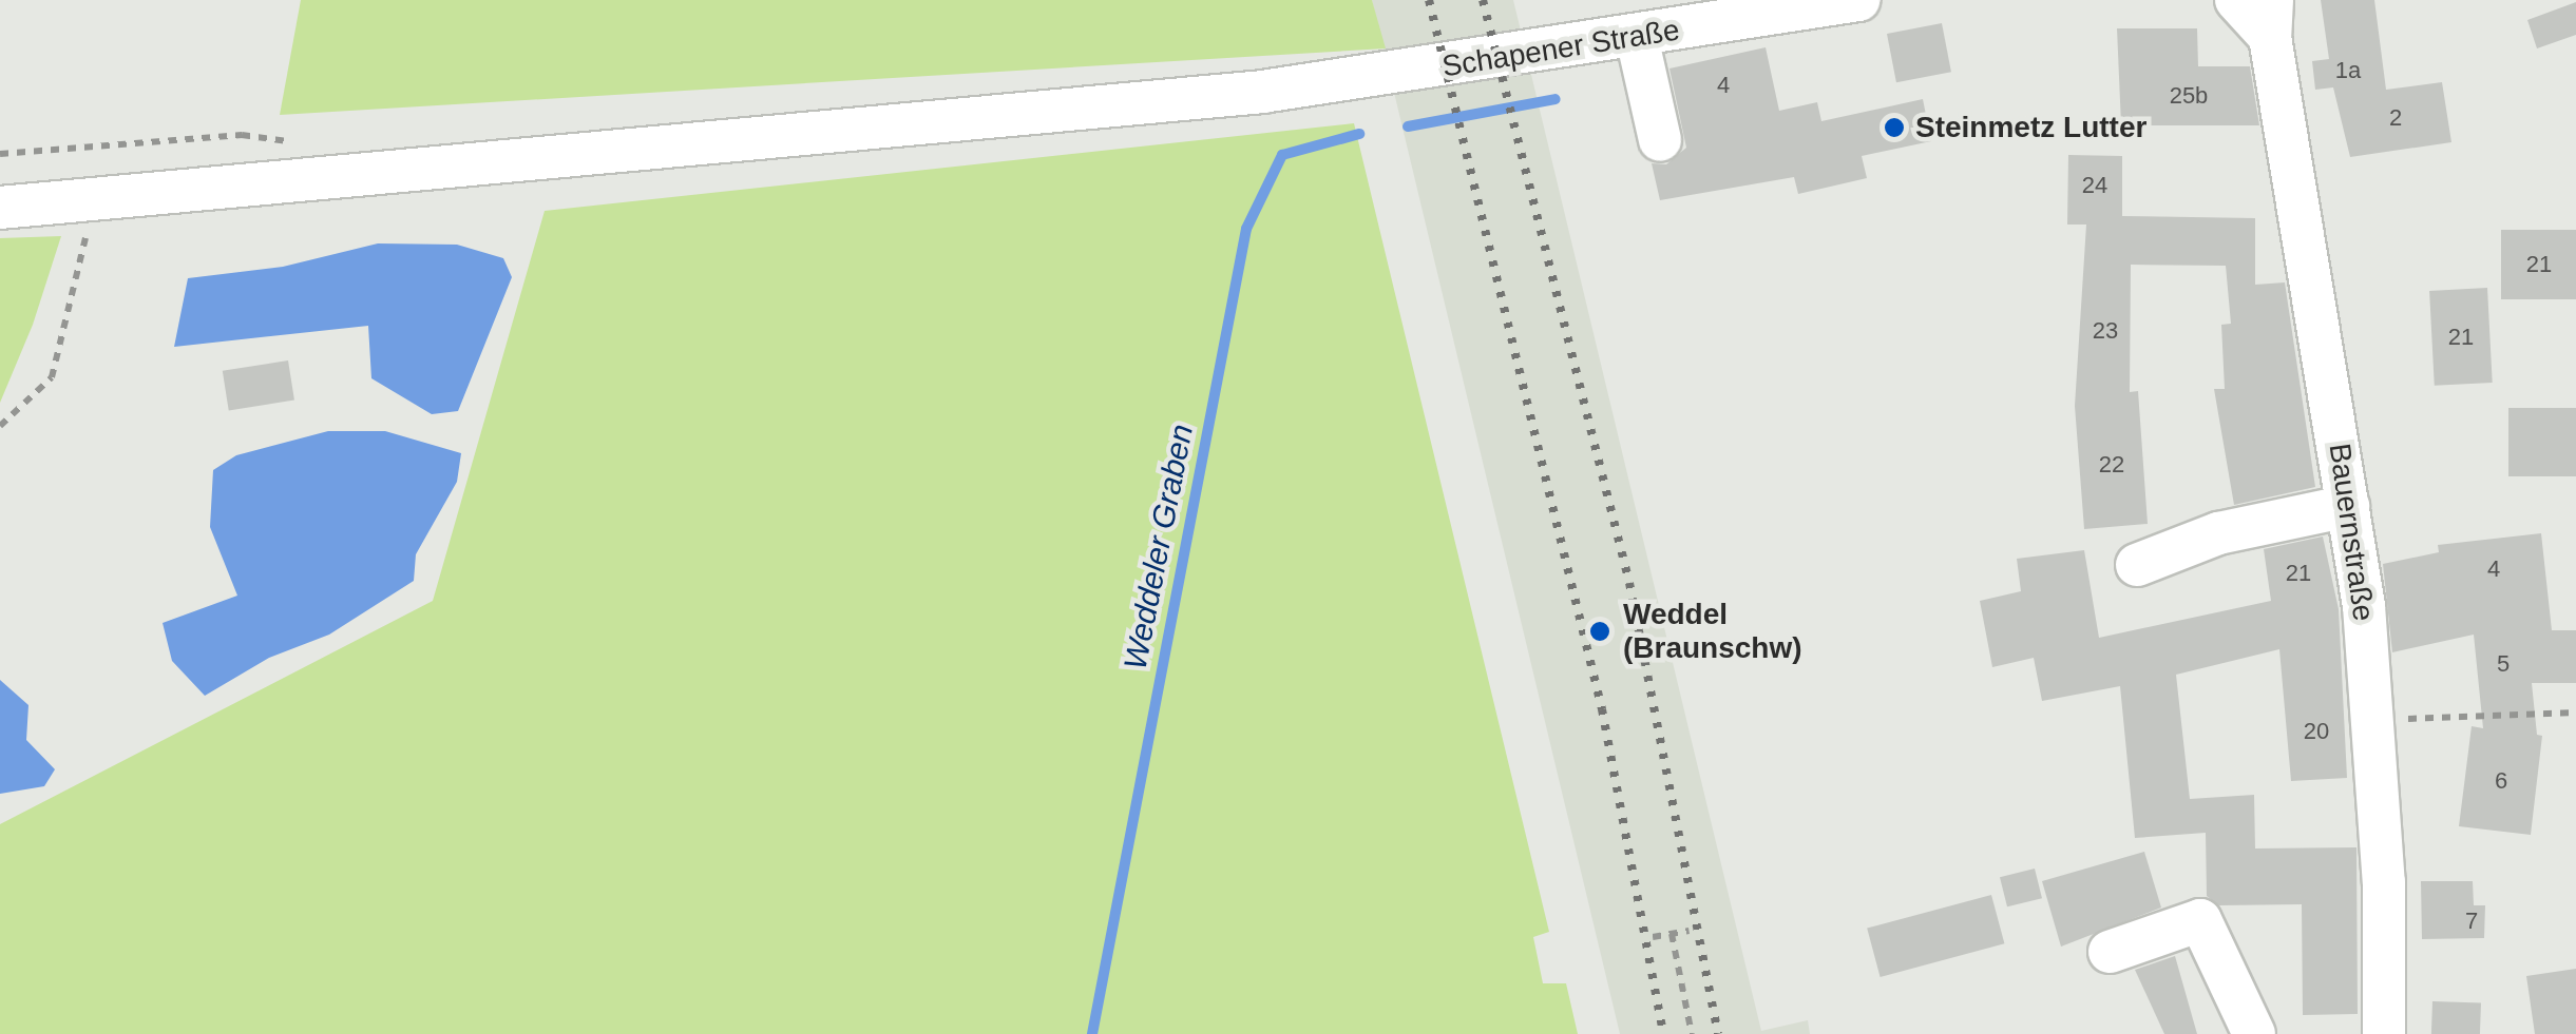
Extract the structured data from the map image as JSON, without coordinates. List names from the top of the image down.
{
  "streets": {
    "street": ["Schapener Straße", "Bauernstraße"]
  },
  "water": ["Weddeler Graben"],
  "places": ["Steinmetz Lutter", "Weddel (Braunschw)"],
  "house_numbers": [
    "1a",
    "4",
    "25b",
    "2",
    "24",
    "21",
    "23",
    "21",
    "22",
    "4",
    "21",
    "5",
    "20",
    "6",
    "7"
  ]
}
